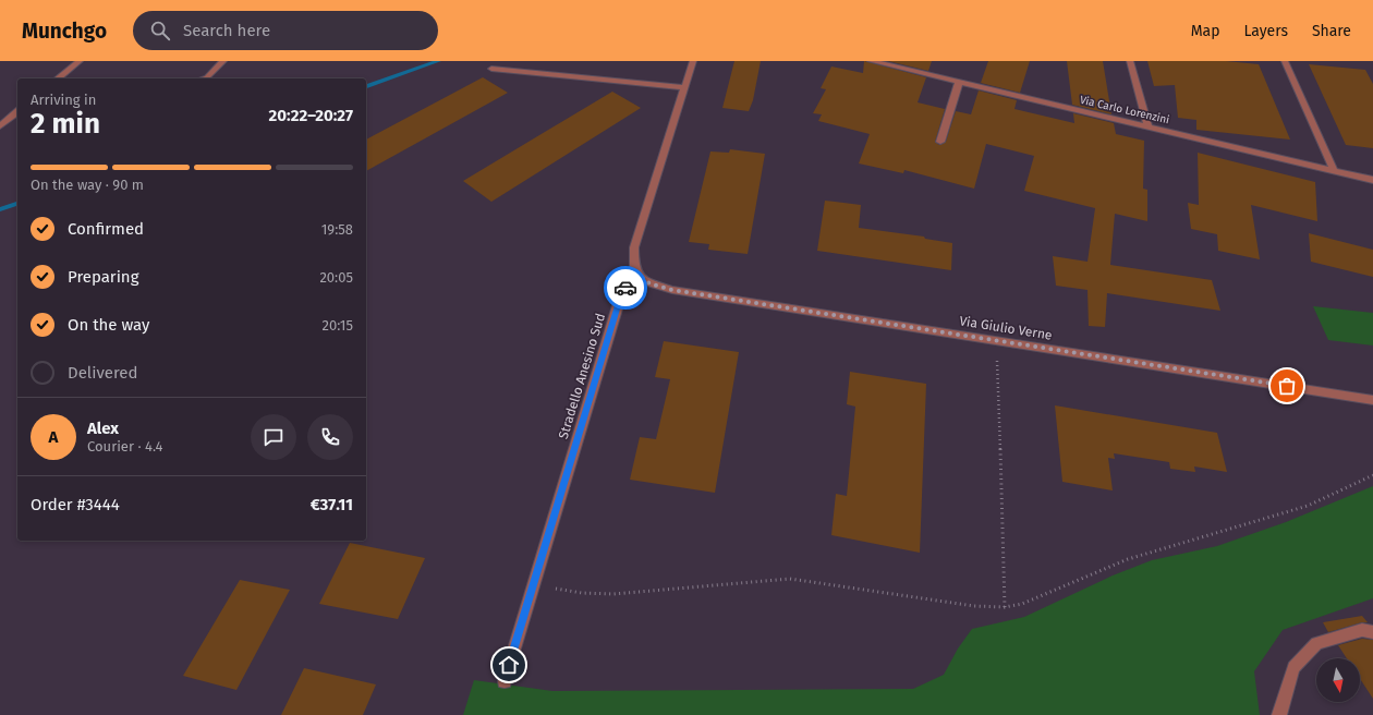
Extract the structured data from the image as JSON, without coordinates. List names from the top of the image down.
{
  "streets": {
    "street": ["Via Carlo Lorenzini", "Via Giulio Verne", "Stradello Anesino Sud"]
  },
  "crossings": [
    ["Via Giulio Verne", "Stradello Anesino Sud"]
  ],
  "north": "bottom",
  "page": {
    "header": "Munchgo",
    "search": "Search here",
    "nav": ["Map", "Layers", "Share"],
    "heading": ["2 min", "Arriving in", "20:22–20:27"],
    "panel": [
      "Alex",
      "Courier · 4.4",
      "Order #3444",
      "€37.11"
    ],
    "bar": "On the way · 90 m",
    "list": [
      ["Confirmed", "19:58"],
      ["Preparing", "20:05"],
      ["On the way", "20:15"],
      "Delivered"
    ],
    "round": "A"
  }
}
